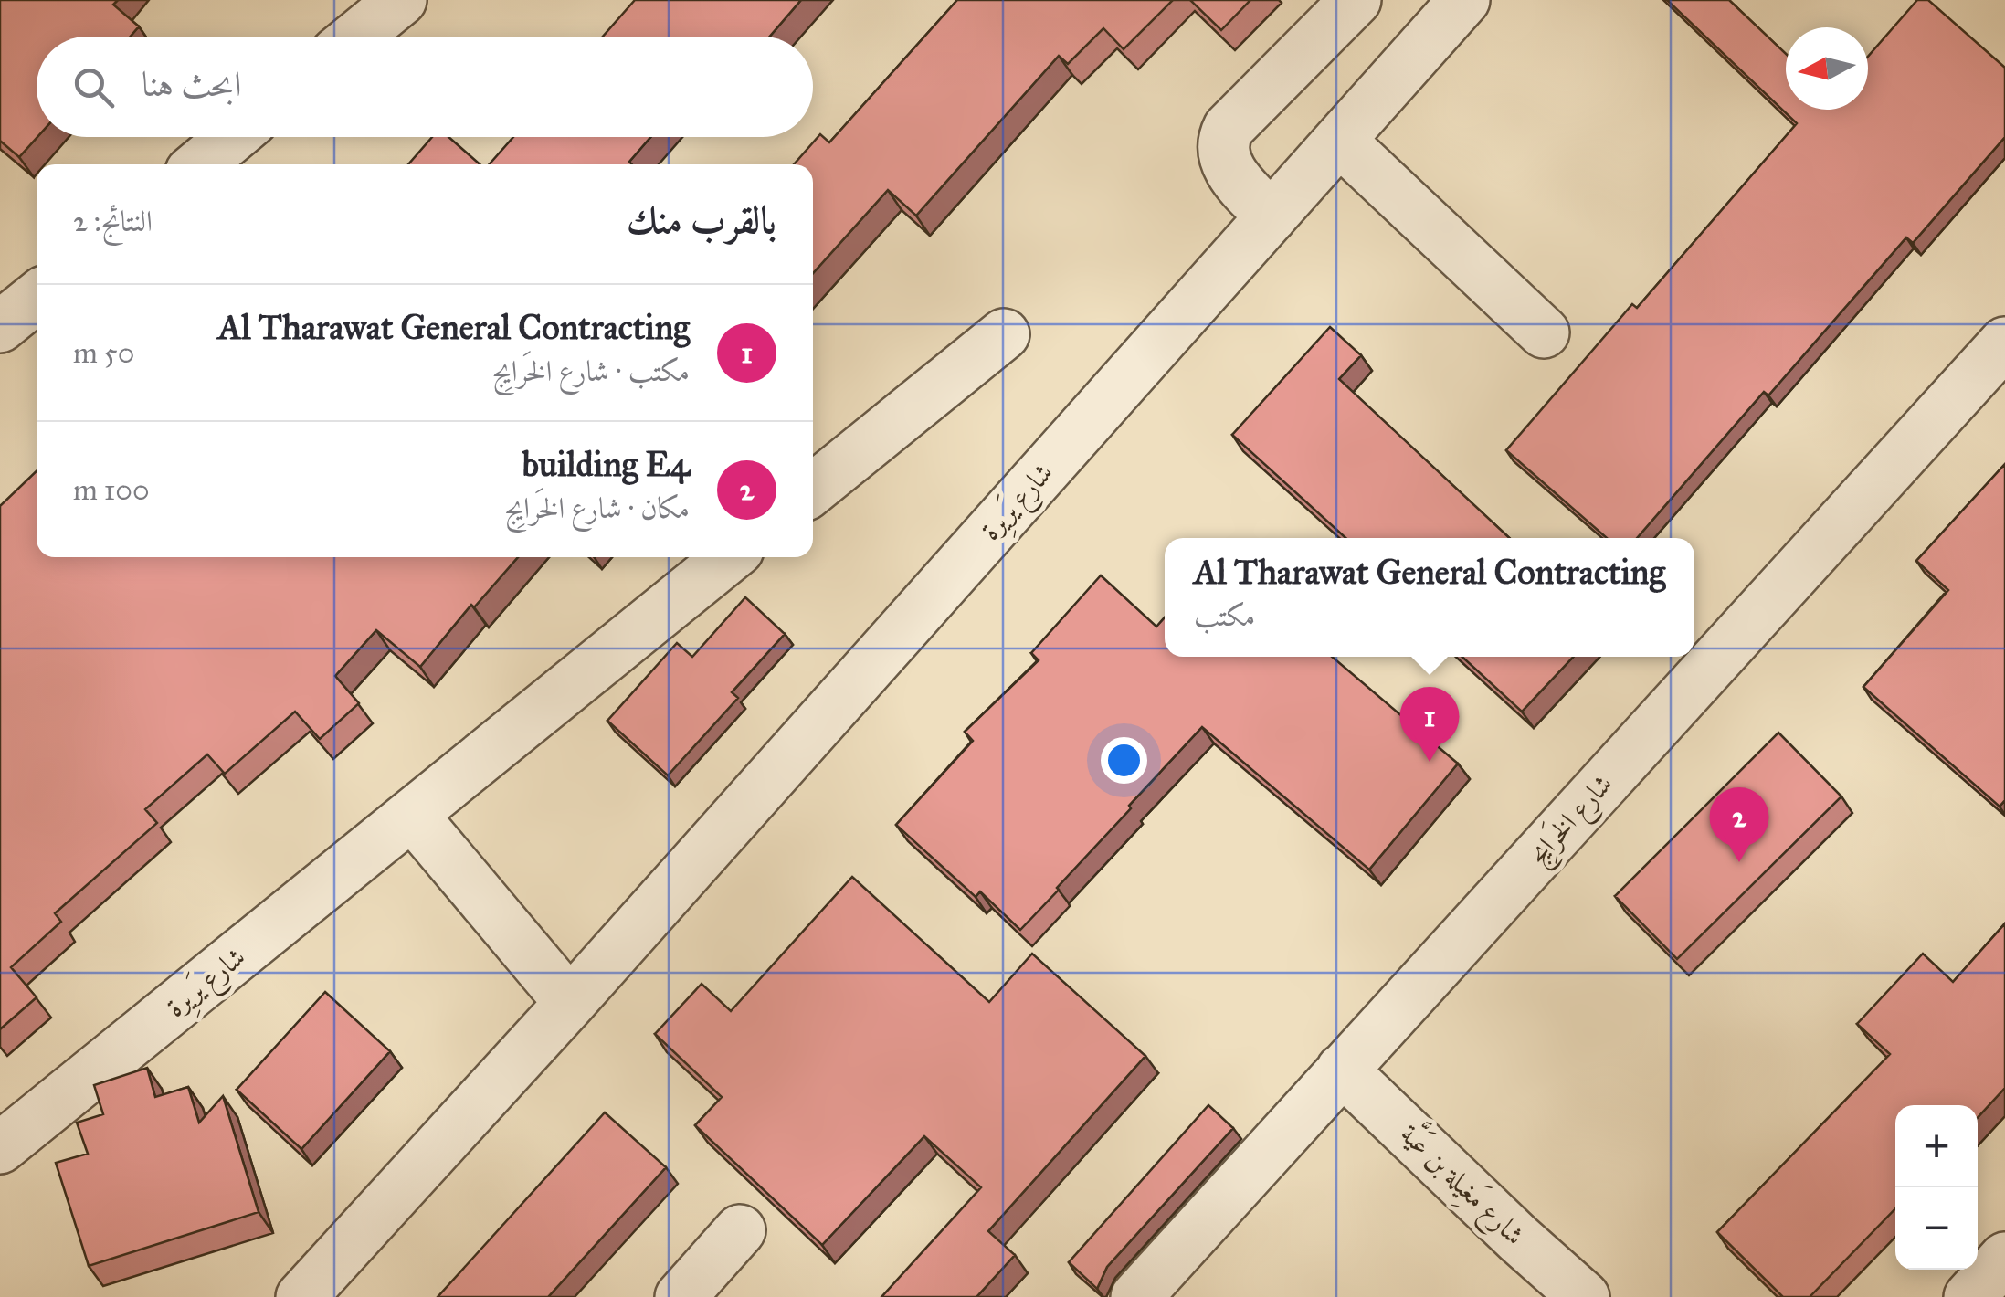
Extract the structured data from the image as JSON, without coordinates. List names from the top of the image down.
{
  "streets": {
    "street": ["شارع يَريِرة", "شارع الخَرايِج", "شارع مَغِيلة بن عَيَّة"]
  },
  "crossings": [
    ["شارع الخَرايِج", "شارع مَغِيلة بن عَيَّة"]
  ],
  "north": "left",
  "page": {
    "search": "ابحث هنا",
    "heading": ["بالقرب منك", "النتائج: 2"],
    "list": [
      {
        "mark": "1",
        "name": "Al Tharawat General Contracting",
        "note": "مكتب · شارع الخَرايِج",
        "value": "50 m"
      },
      {
        "mark": "2",
        "name": "building E4",
        "note": "مكان · شارع الخَرايِج",
        "value": "100 m"
      }
    ],
    "popup": ["Al Tharawat General Contracting", "مكتب"],
    "pins": ["1", "2"],
    "map_buttons": ["+", "−"]
  }
}
